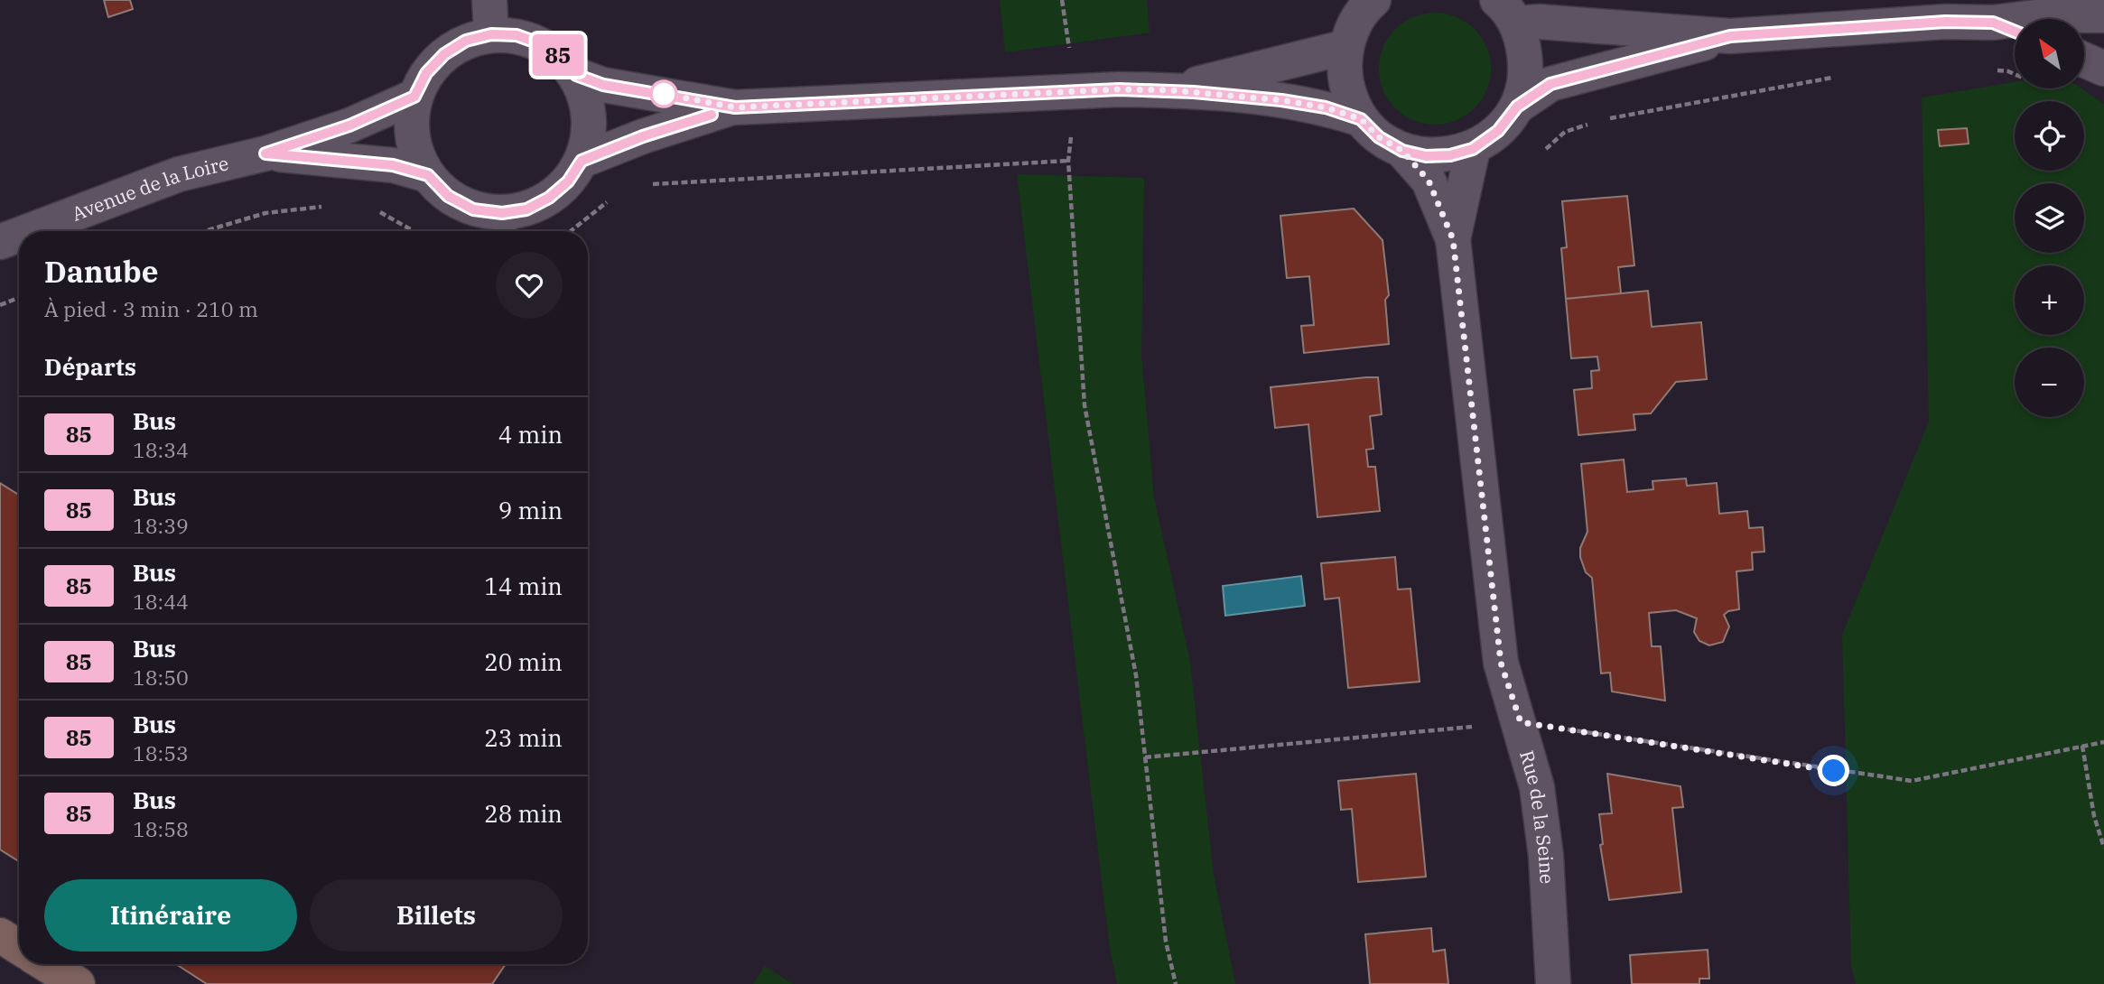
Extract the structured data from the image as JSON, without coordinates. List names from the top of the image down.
{
  "streets": {
    "street": ["Avenue de la Loire", "Rue de la Seine"]
  },
  "lines": ["bus line 85"],
  "north": "top left",
  "page": {
    "on_map": "85",
    "map_buttons": ["+", "−"],
    "heading": [
      ["Danube", "À pied · 3 min · 210 m"],
      "Départs"
    ],
    "list": [
      {
        "mark": "85",
        "name": "Bus",
        "note": "18:34",
        "value": "4 min"
      },
      {
        "mark": "85",
        "name": "Bus",
        "note": "18:39",
        "value": "9 min"
      },
      {
        "mark": "85",
        "name": "Bus",
        "note": "18:44",
        "value": "14 min"
      },
      {
        "mark": "85",
        "name": "Bus",
        "note": "18:50",
        "value": "20 min"
      },
      {
        "mark": "85",
        "name": "Bus",
        "note": "18:53",
        "value": "23 min"
      },
      {
        "mark": "85",
        "name": "Bus",
        "note": "18:58",
        "value": "28 min"
      }
    ],
    "buttons": ["Itinéraire", "Billets"]
  }
}
